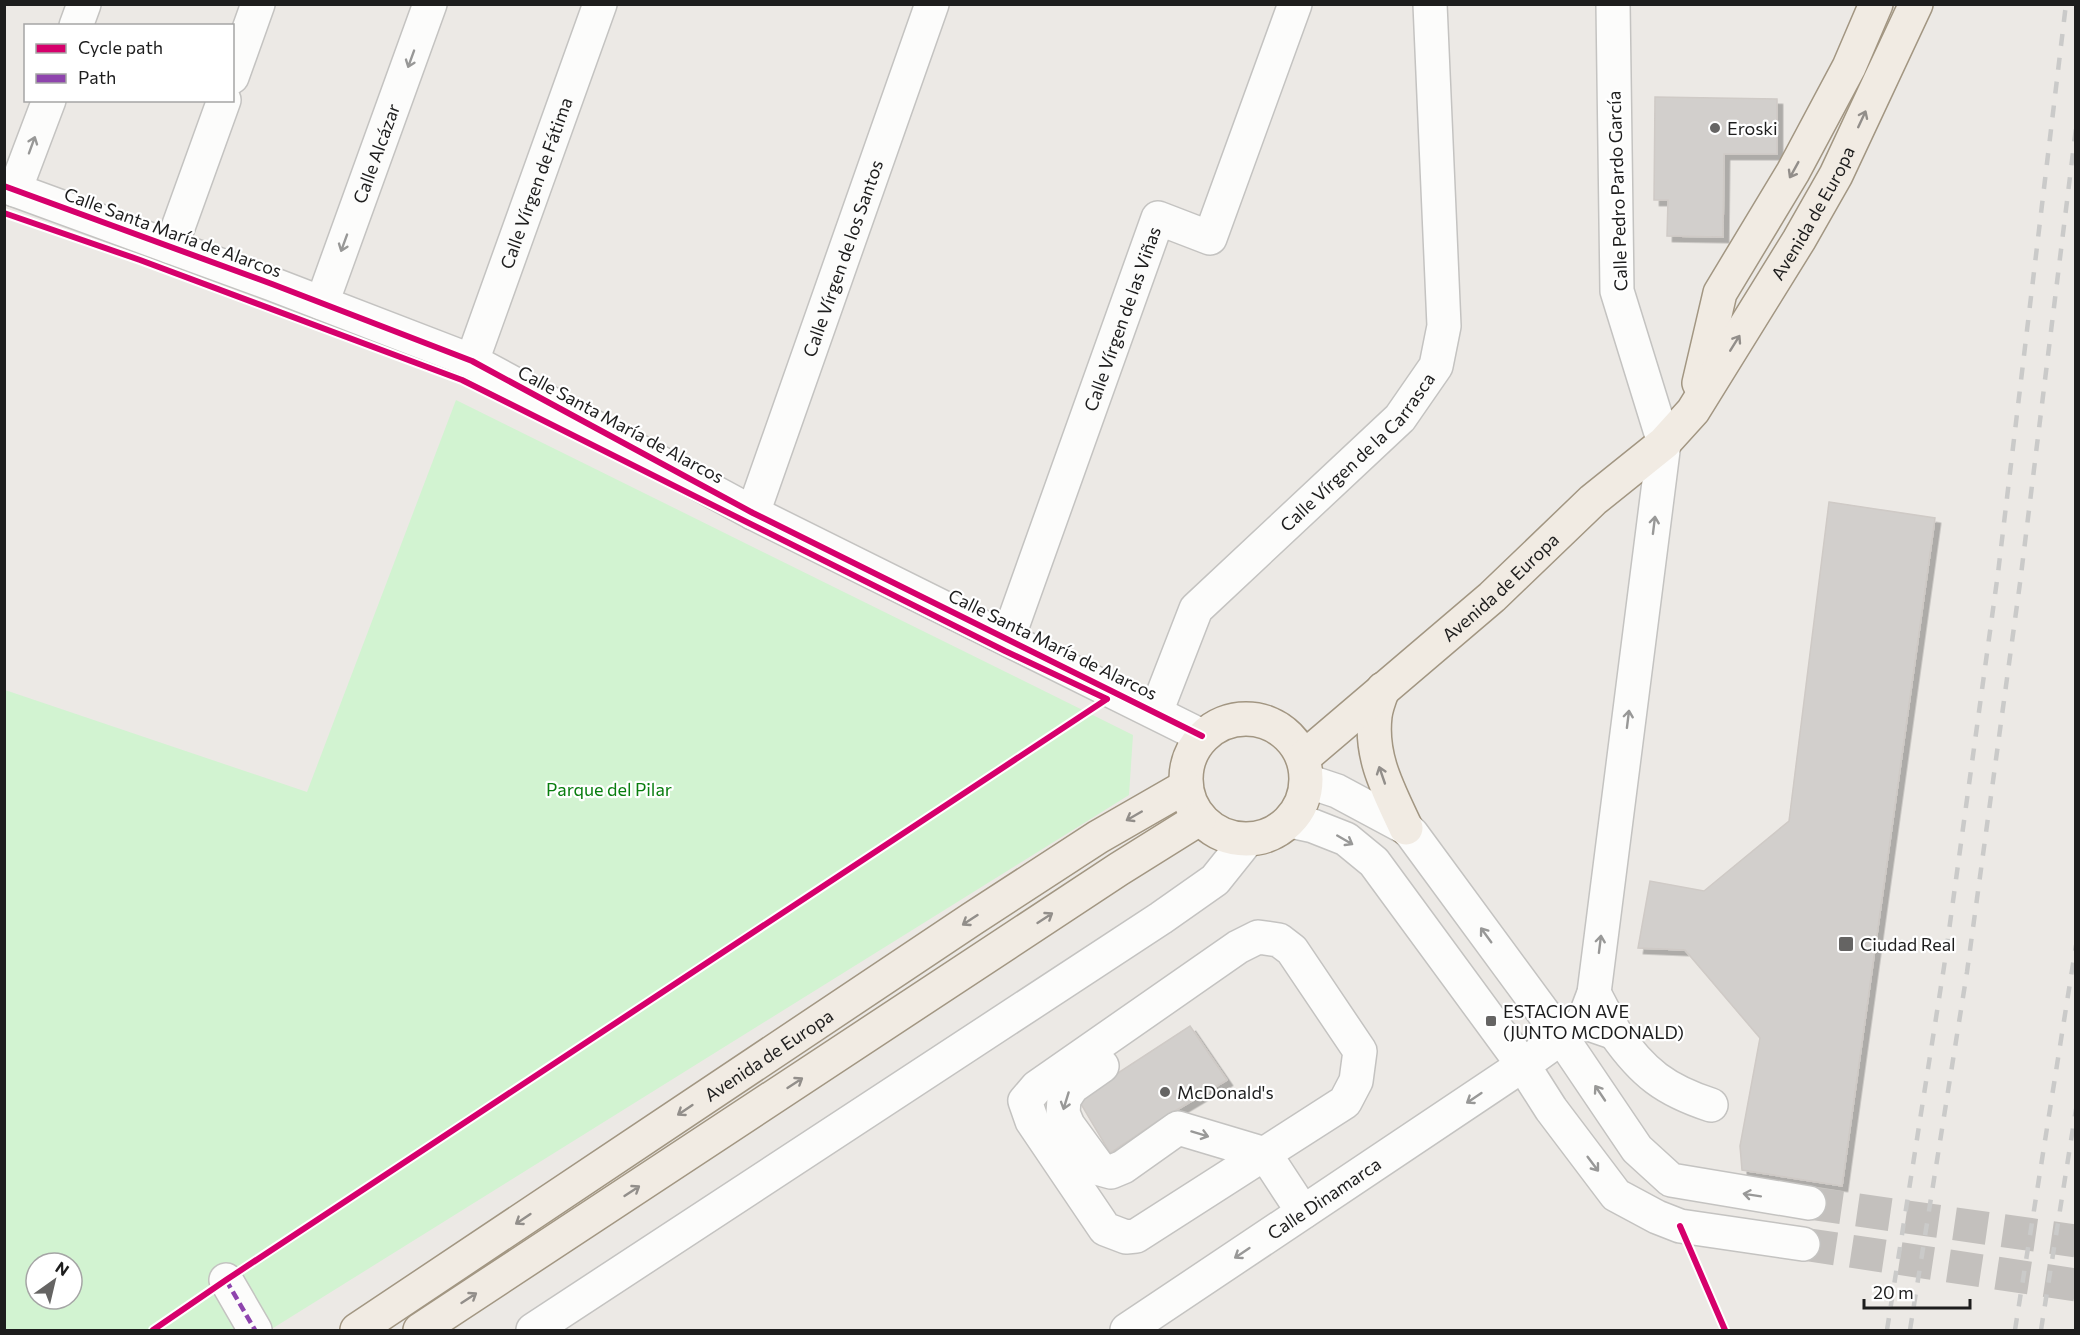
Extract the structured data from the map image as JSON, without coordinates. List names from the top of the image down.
{
  "streets": {
    "main road": ["Avenida de Europa"],
    "street": [
      "Calle Alcázar",
      "Calle Vírgen de Fátima",
      "Calle Pedro Pardo García",
      "Calle Santa María de Alarcos",
      "Calle Vírgen de los Santos",
      "Calle Vírgen de las Viñas",
      "Calle Vírgen de la Carrasca",
      "Calle Dinamarca"
    ]
  },
  "crossings": [
    ["Calle Alcázar", "Calle Santa María de Alarcos"],
    ["Calle Vírgen de Fátima", "Calle Santa María de Alarcos"],
    ["Calle Pedro Pardo García", "Avenida de Europa"],
    ["Avenida de Europa", "Calle Santa María de Alarcos"],
    ["Calle Santa María de Alarcos", "Calle Vírgen de los Santos"],
    ["Calle Santa María de Alarcos", "Calle Vírgen de las Viñas"],
    ["Calle Santa María de Alarcos", "Calle Vírgen de la Carrasca"]
  ],
  "one_way": ["Calle Dinamarca"],
  "parks": ["Parque del Pilar"],
  "places": {
    "other": ["Eroski", "McDonald's"],
    "transit": ["Ciudad Real", "ESTACION AVE (JUNTO MCDONALD)"]
  },
  "legend": ["Cycle path", "Path"],
  "scale_bar": "20 m",
  "north": "top right"
}
